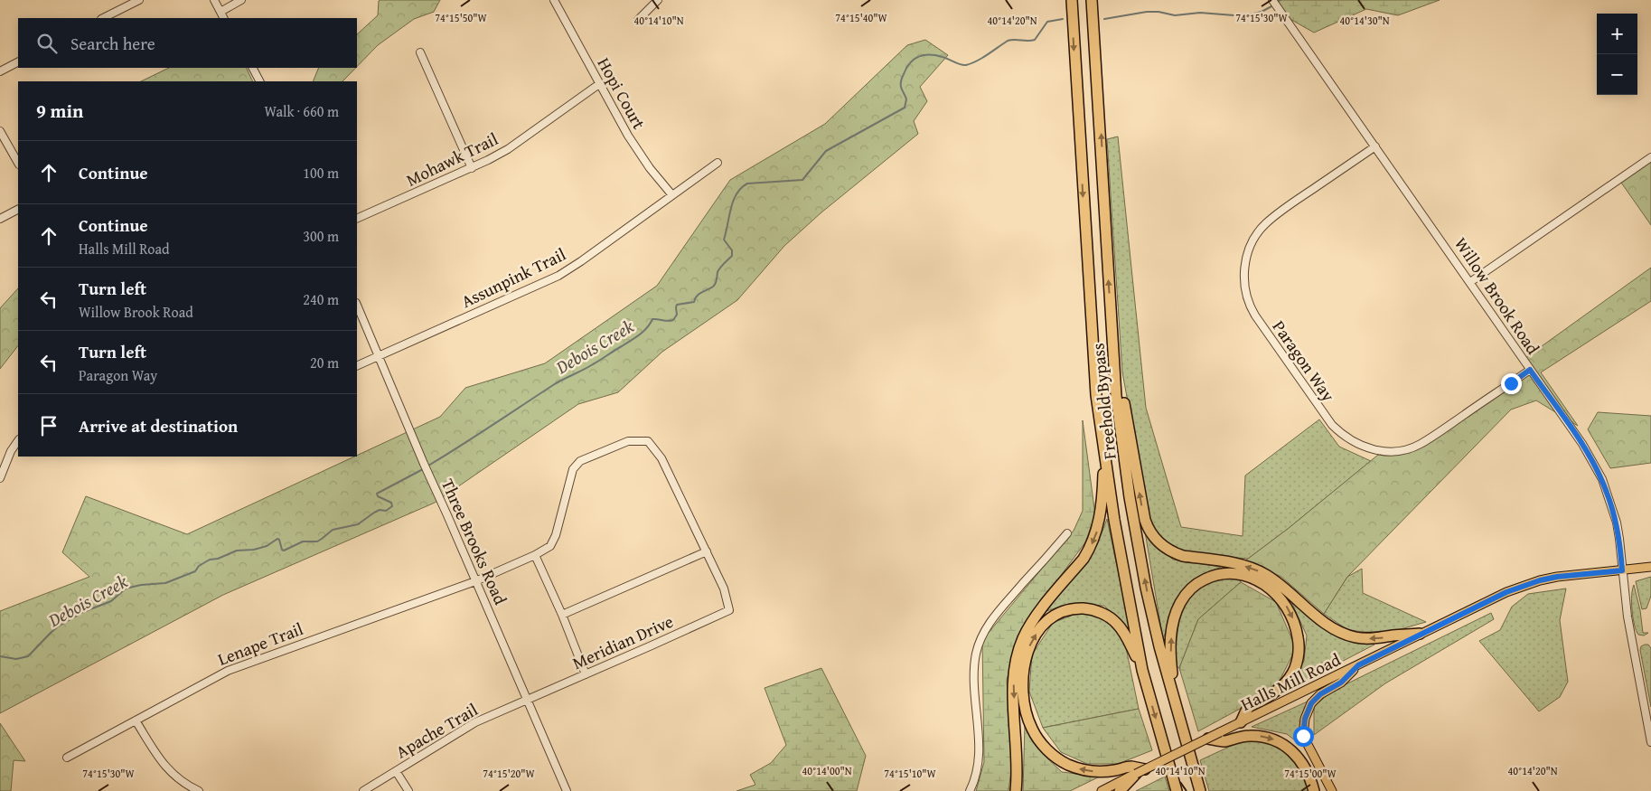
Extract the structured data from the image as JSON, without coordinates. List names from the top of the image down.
{
  "streets": {
    "highway": ["Freehold Bypass"],
    "main road": ["Halls Mill Road"],
    "street": [
      "Hopi Court",
      "Mohawk Trail",
      "Assunpink Trail",
      "Willow Brook Road",
      "Paragon Way",
      "Three Brooks Road",
      "Meridian Drive",
      "Lenape Trail",
      "Apache Trail"
    ]
  },
  "crossings": [
    ["Hopi Court", "Mohawk Trail"],
    ["Hopi Court", "Assunpink Trail"],
    ["Assunpink Trail", "Three Brooks Road"],
    ["Willow Brook Road", "Paragon Way"],
    ["Willow Brook Road", "Halls Mill Road"],
    ["Three Brooks Road", "Meridian Drive"],
    ["Three Brooks Road", "Lenape Trail"],
    ["Three Brooks Road", "Apache Trail"],
    ["Meridian Drive", "Lenape Trail"],
    ["Meridian Drive", "Apache Trail"]
  ],
  "water": ["Debois Creek"],
  "page": {
    "map_buttons": ["+", "−"],
    "search": "Search here",
    "heading": ["9 min", "Walk · 660 m"],
    "list": [
      ["Continue", "100 m"],
      ["Continue", "Halls Mill Road", "300 m"],
      ["Turn left", "Willow Brook Road", "240 m"],
      ["Turn left", "Paragon Way", "20 m"],
      "Arrive at destination"
    ]
  },
  "coordinates": [
    "74°15'40\"W",
    "74°15'50\"W",
    "74°15'30\"W",
    "40°14'10\"N",
    "40°14'20\"N",
    "40°14'30\"N",
    "40°14'00\"N",
    "74°15'20\"W",
    "74°15'10\"W",
    "74°15'00\"W"
  ]
}
